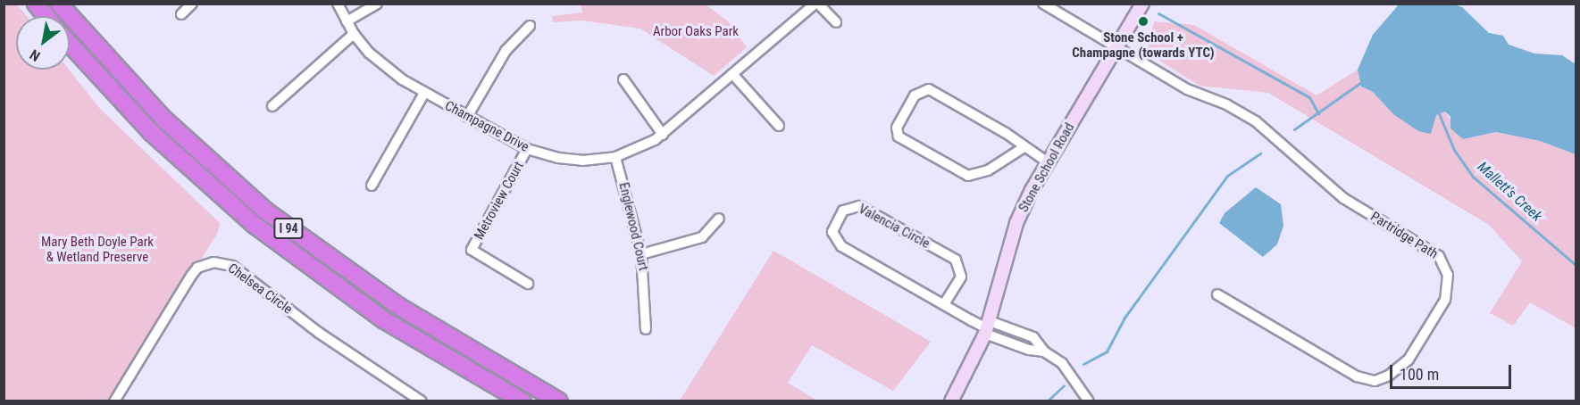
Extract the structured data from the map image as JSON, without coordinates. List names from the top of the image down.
{
  "streets": {
    "highway": ["I 94"],
    "main road": ["Stone School Road"],
    "street": [
      "Champagne Drive",
      "Metroview Court",
      "Englewood Court",
      "Valencia Circle",
      "Partridge Path",
      "Chelsea Circle"
    ]
  },
  "crossings": [
    ["Champagne Drive", "Metroview Court"],
    ["Champagne Drive", "Englewood Court"],
    ["Stone School Road", "Valencia Circle"],
    ["Stone School Road", "Partridge Path"]
  ],
  "water": ["Mallett's Creek"],
  "parks": ["Arbor Oaks Park", "Mary Beth Doyle Park & Wetland Preserve"],
  "places": ["Stone School + Champagne (towards YTC)"],
  "scale_bar": "100 m",
  "north": "bottom left"
}
